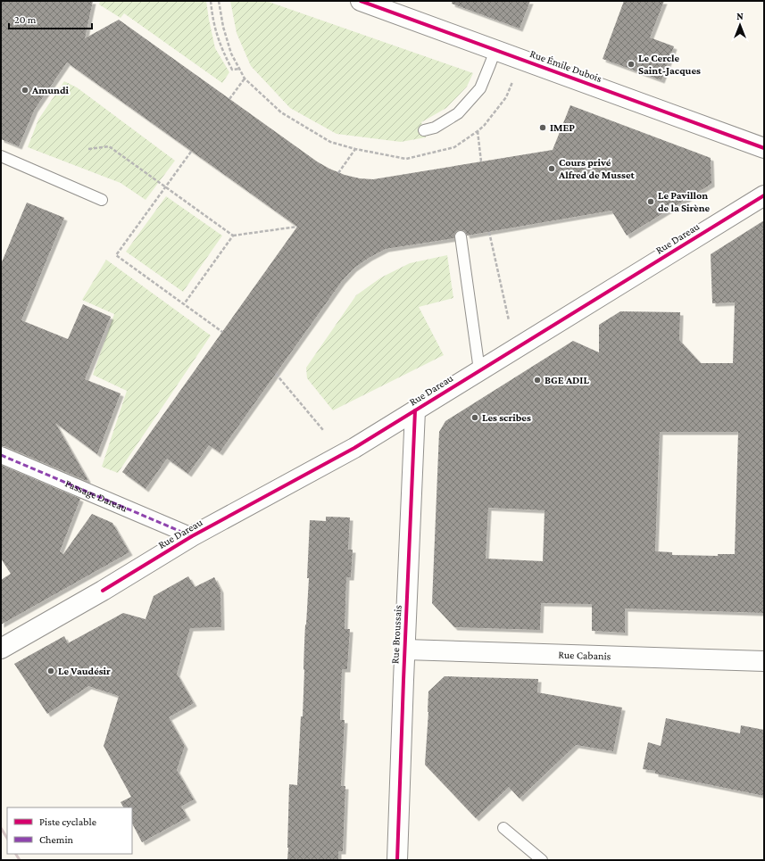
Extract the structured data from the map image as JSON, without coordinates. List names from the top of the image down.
{
  "streets": {
    "street": [
      "Rue Émile Dubois",
      "Rue Dareau",
      "Passage Dareau",
      "Rue Broussais",
      "Rue Cabanis"
    ]
  },
  "crossings": [
    ["Rue Dareau", "Passage Dareau"],
    ["Rue Dareau", "Rue Broussais"],
    ["Rue Broussais", "Rue Cabanis"]
  ],
  "places": [
    "Le Cercle Saint-Jacques",
    "Amundi",
    "IMEP",
    "Cours privé Alfred de Musset",
    "Le Pavillon de la Sirène",
    "BGE ADIL",
    "Les scribes",
    "Le Vaudésir"
  ],
  "legend": ["Piste cyclable", "Chemin"],
  "scale_bar": "20 m",
  "north": "top"
}
